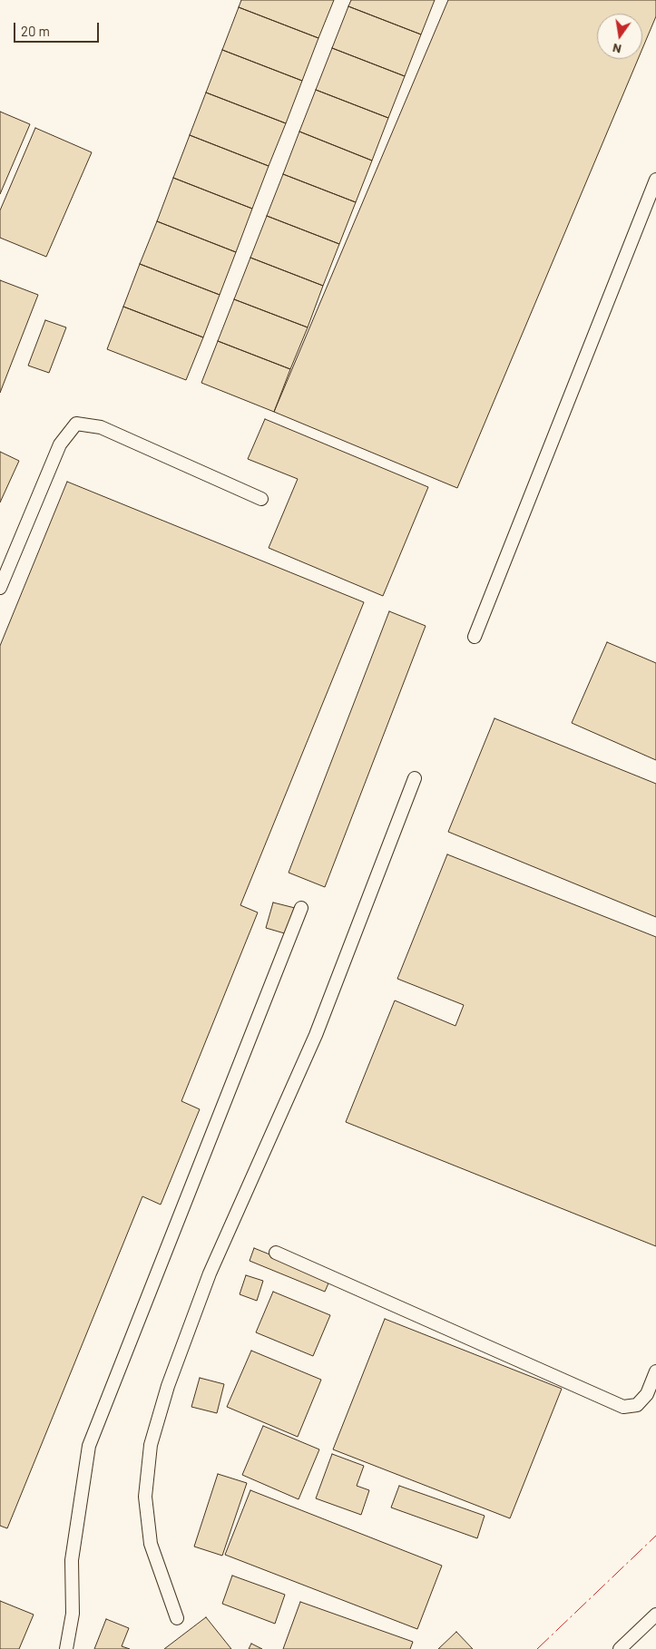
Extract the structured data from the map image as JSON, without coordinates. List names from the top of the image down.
{
  "scale_bar": "20 m",
  "north": "bottom"
}
